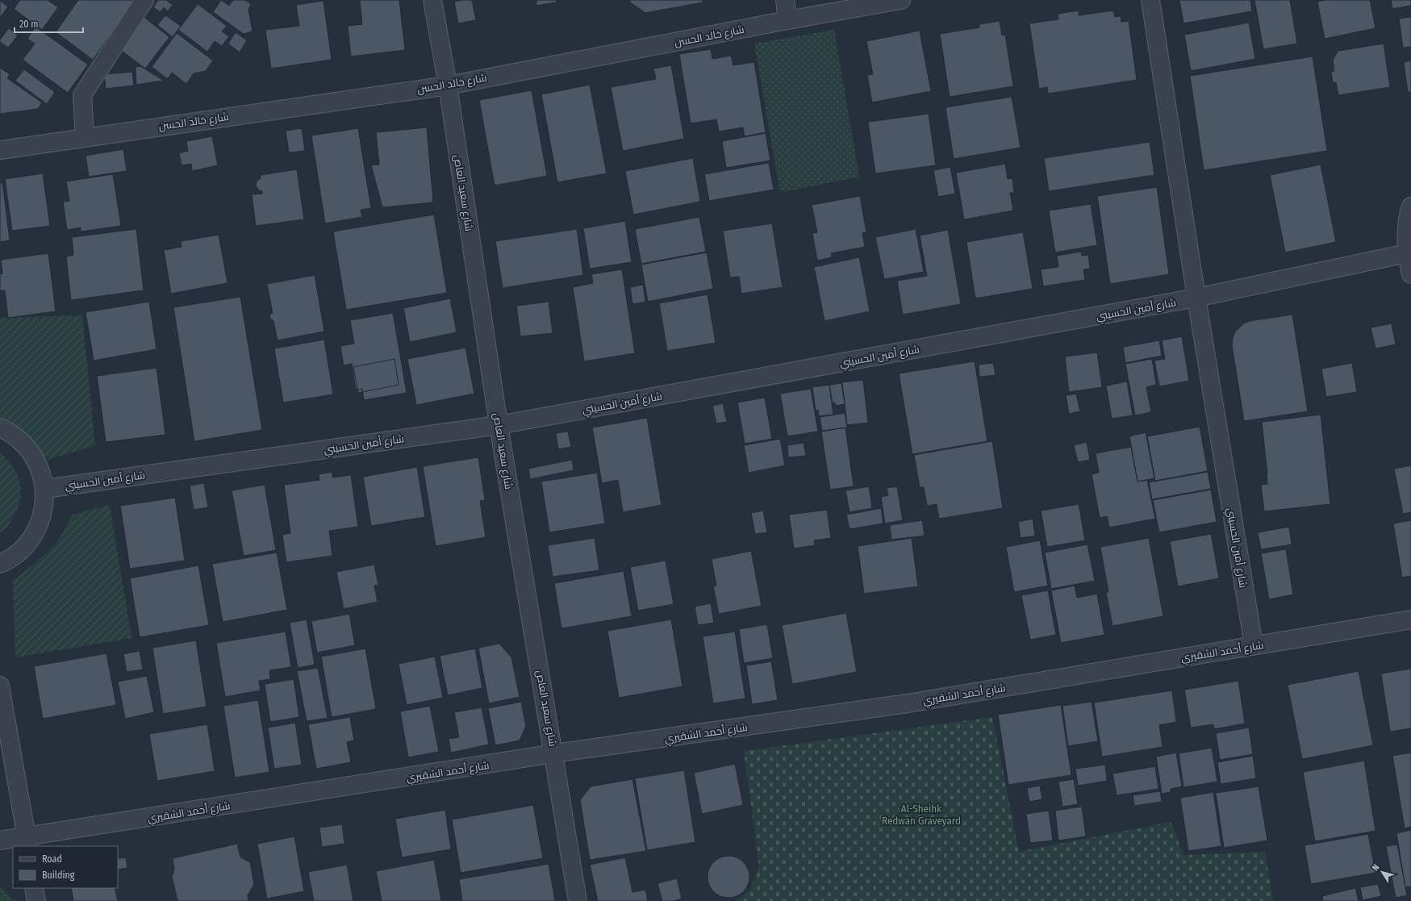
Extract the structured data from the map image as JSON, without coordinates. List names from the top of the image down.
{
  "streets": {
    "street": [
      "شارع خالد الحسن",
      "شارع سعيد العاص",
      "شارع أمين الحسيني",
      "شارع أحمد الشقيري"
    ]
  },
  "crossings": [
    ["شارع خالد الحسن", "شارع سعيد العاص"],
    ["شارع سعيد العاص", "شارع أمين الحسيني"],
    ["شارع سعيد العاص", "شارع أحمد الشقيري"],
    ["شارع أمين الحسيني", "شارع أحمد الشقيري"]
  ],
  "parks": ["Al-Sheihk Redwan Graveyard"],
  "legend": ["Road", "Building"],
  "scale_bar": "20 m",
  "north": "top left"
}
